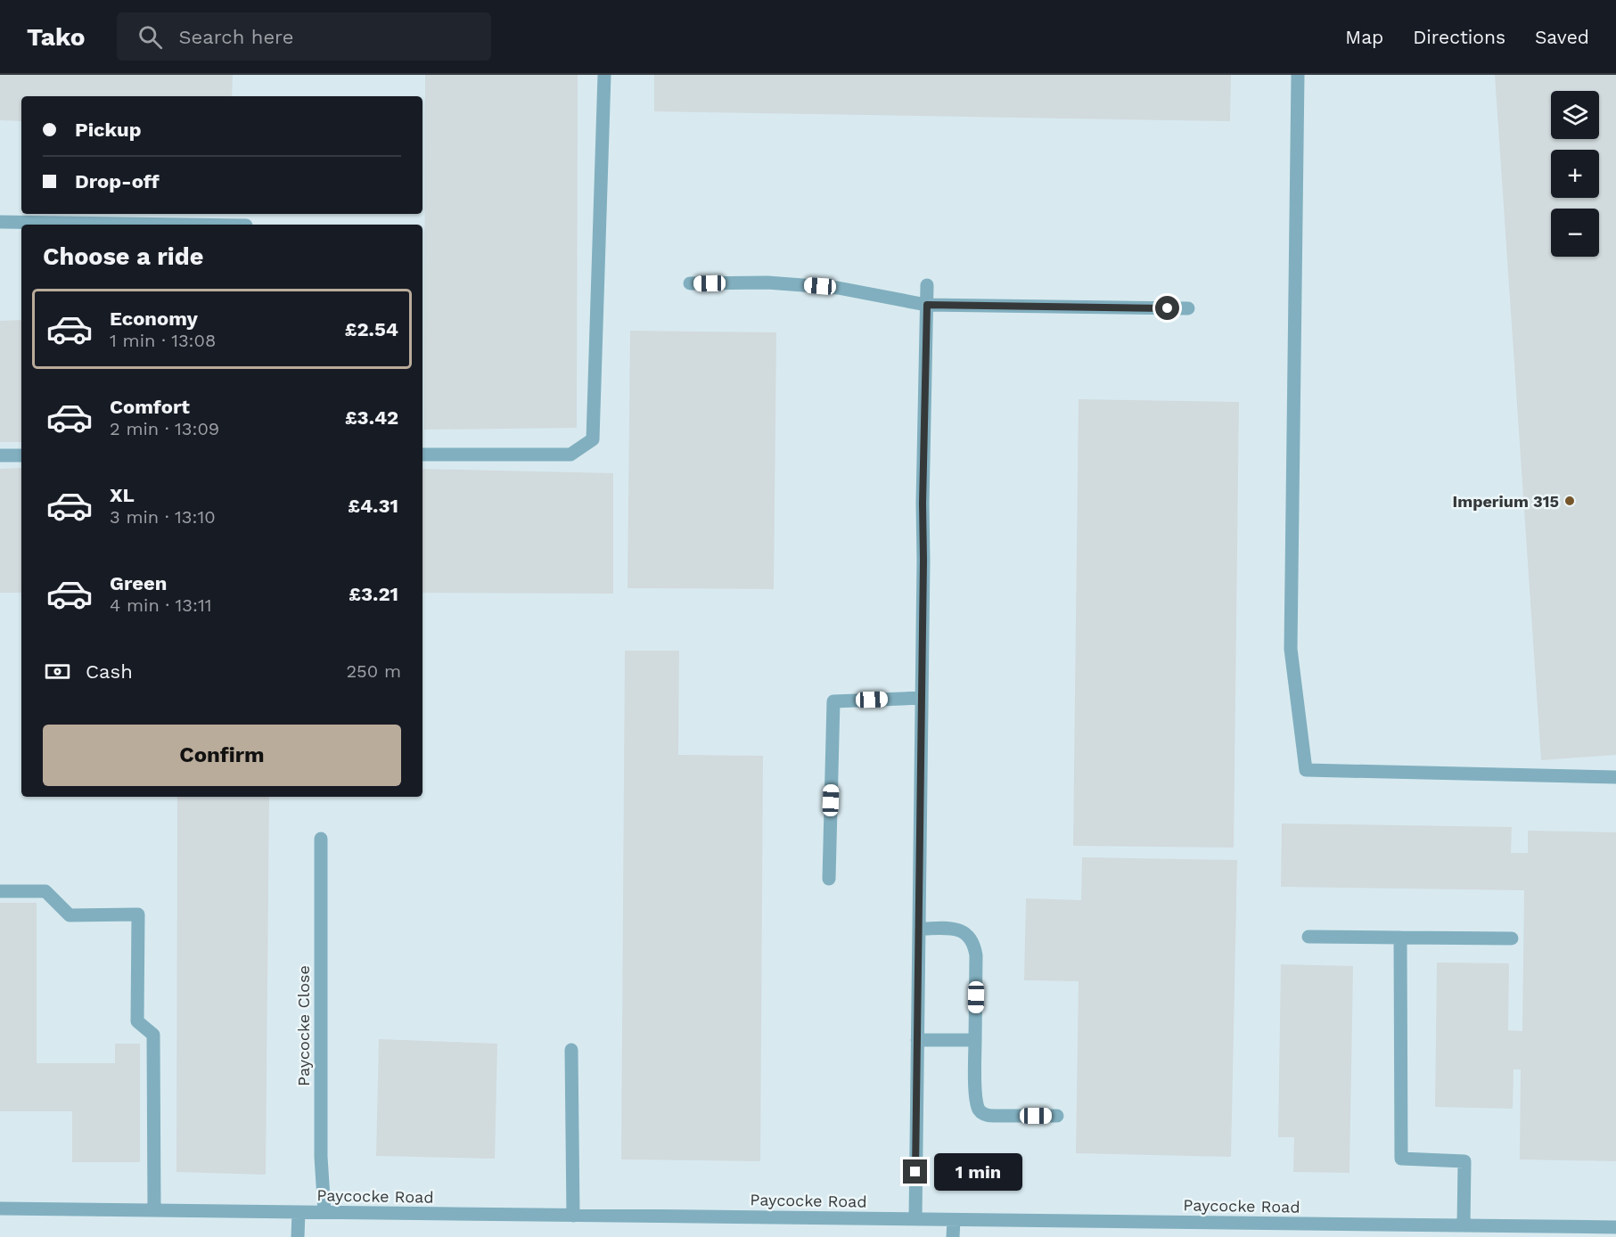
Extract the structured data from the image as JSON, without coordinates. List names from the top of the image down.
{
  "streets": {
    "street": ["Paycocke Close", "Paycocke Road"]
  },
  "crossings": [
    ["Paycocke Close", "Paycocke Road"]
  ],
  "places": ["Imperium 315"],
  "page": {
    "header": "Tako",
    "search": "Search here",
    "nav": ["Map", "Directions", "Saved"],
    "map_buttons": ["+", "−"],
    "banner": ["Pickup", "Drop-off"],
    "heading": "Choose a ride",
    "list": [
      {
        "name": "Economy",
        "note": "1 min · 13:08",
        "value": "£2.54"
      },
      {
        "name": "Comfort",
        "note": "2 min · 13:09",
        "value": "£3.42"
      },
      {
        "name": "XL",
        "note": "3 min · 13:10",
        "value": "£4.31"
      },
      {
        "name": "Green",
        "note": "4 min · 13:11",
        "value": "£3.21"
      }
    ],
    "pay": ["Cash", "250 m"],
    "buttons": "Confirm",
    "bubble": "1 min"
  }
}
